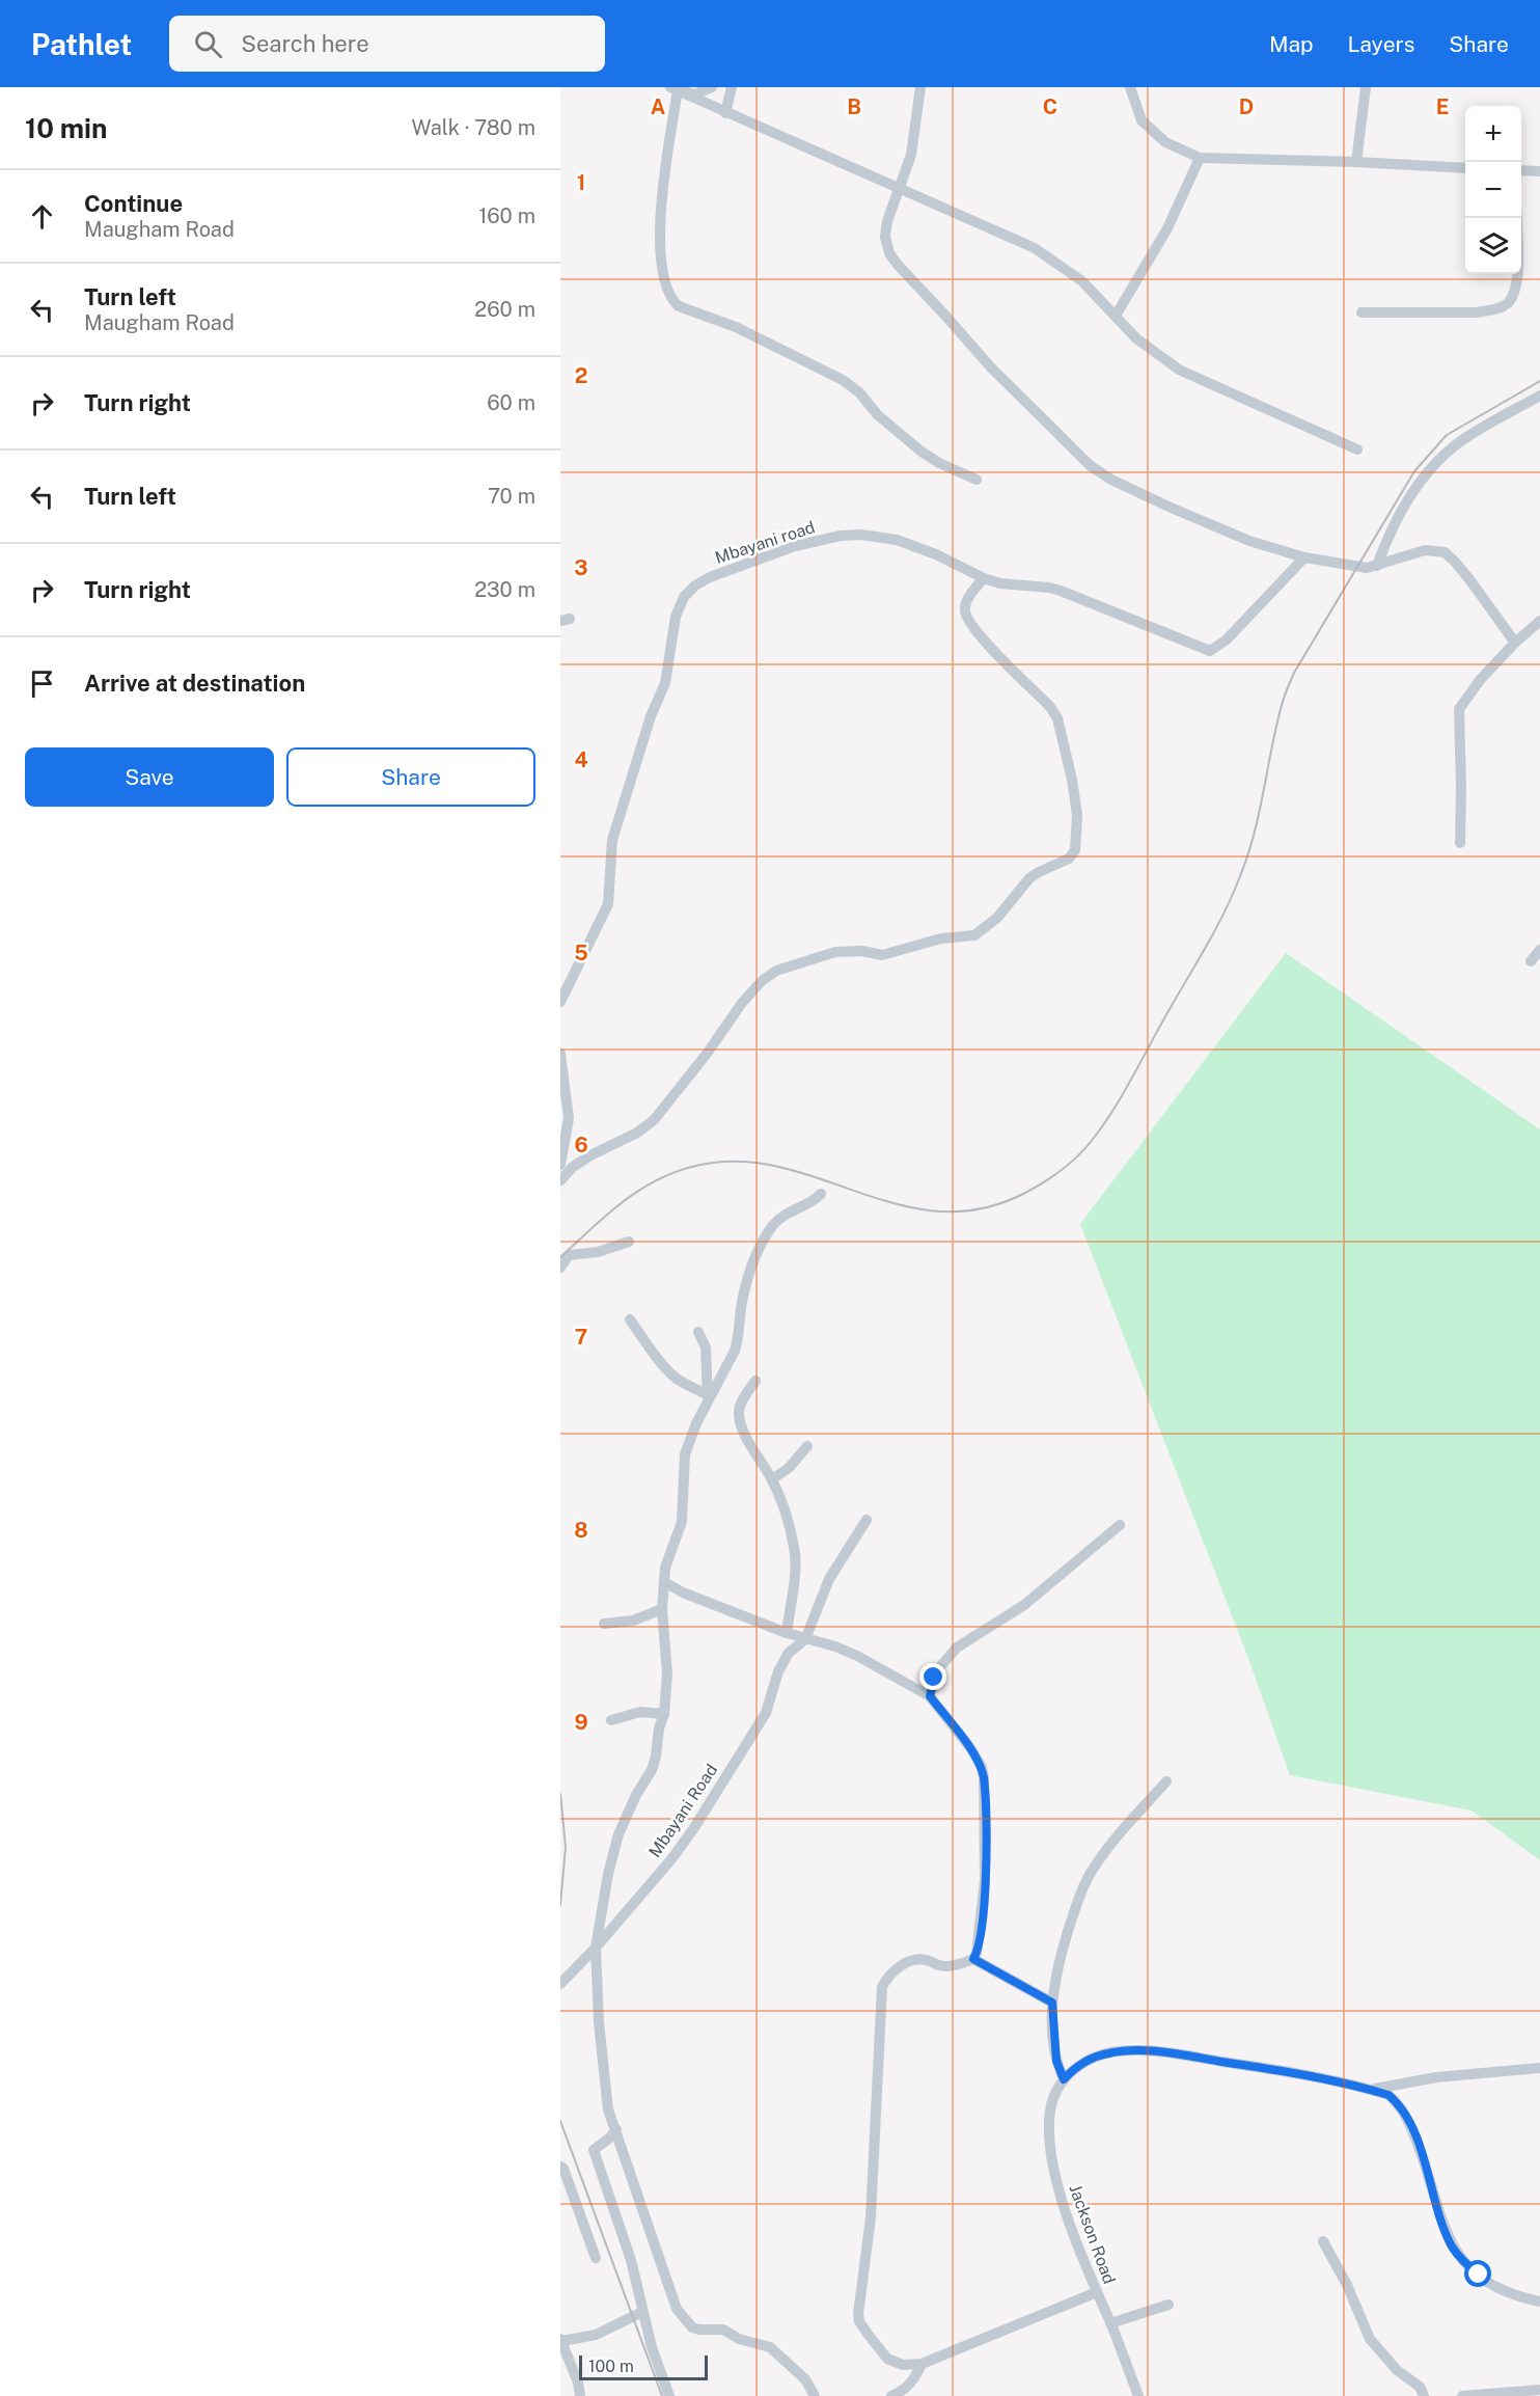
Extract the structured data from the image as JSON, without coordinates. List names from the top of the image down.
{
  "streets": {
    "street": ["Mbayani road", "Mbayani Road", "Jackson Road"]
  },
  "scale_bar": "100 m",
  "page": {
    "header": "Pathlet",
    "search": "Search here",
    "nav": ["Map", "Layers", "Share"],
    "heading": ["10 min", "Walk · 780 m"],
    "map_buttons": ["+", "−"],
    "list": [
      ["Continue", "Maugham Road", "160 m"],
      ["Turn left", "Maugham Road", "260 m"],
      ["Turn right", "60 m"],
      ["Turn left", "70 m"],
      ["Turn right", "230 m"],
      "Arrive at destination"
    ],
    "buttons": ["Save", "Share"],
    "scale": "100 m"
  },
  "grid": {
    "columns": [
      "A",
      "B",
      "C",
      "D",
      "E"
    ],
    "rows": [
      "1",
      "2",
      "3",
      "4",
      "5",
      "6",
      "7",
      "8",
      "9"
    ]
  }
}
